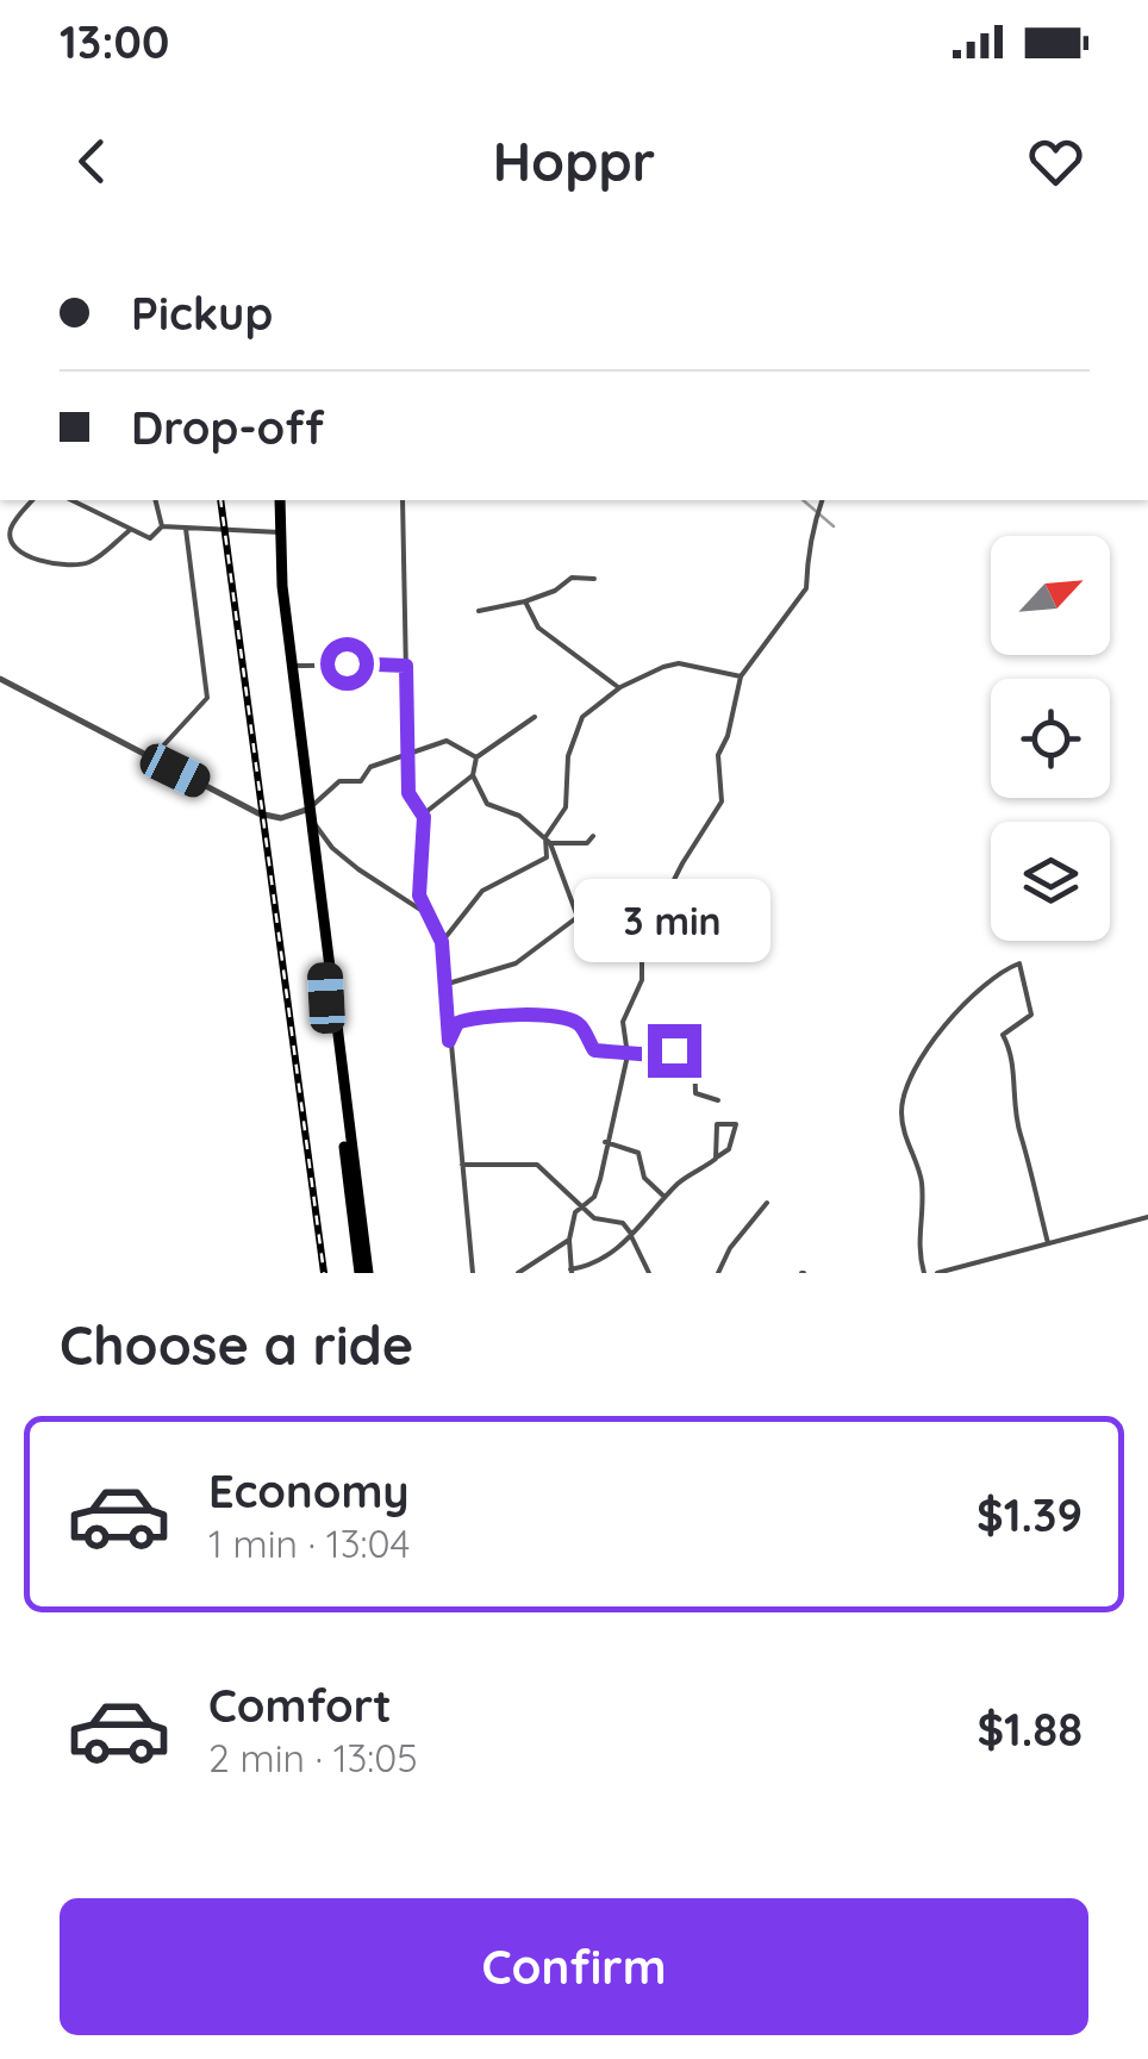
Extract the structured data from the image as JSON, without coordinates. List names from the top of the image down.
{
  "north": "top right",
  "page": {
    "status": "13:00",
    "header": "Hoppr",
    "banner": ["Pickup", "Drop-off"],
    "bubble": "3 min",
    "heading": "Choose a ride",
    "list": [
      {
        "name": "Economy",
        "note": "1 min · 13:04",
        "value": "$1.39"
      },
      {
        "name": "Comfort",
        "note": "2 min · 13:05",
        "value": "$1.88"
      }
    ],
    "buttons": "Confirm"
  }
}
